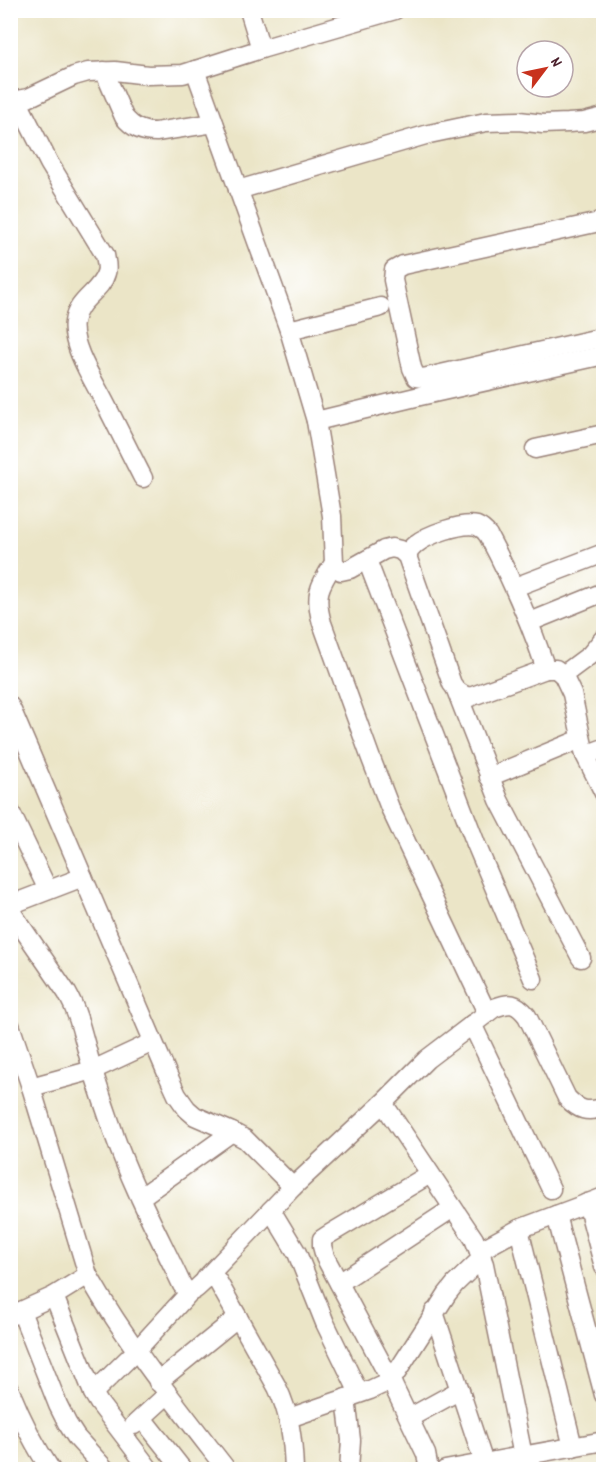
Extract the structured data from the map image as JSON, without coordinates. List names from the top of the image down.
{
  "north": "top right"
}
